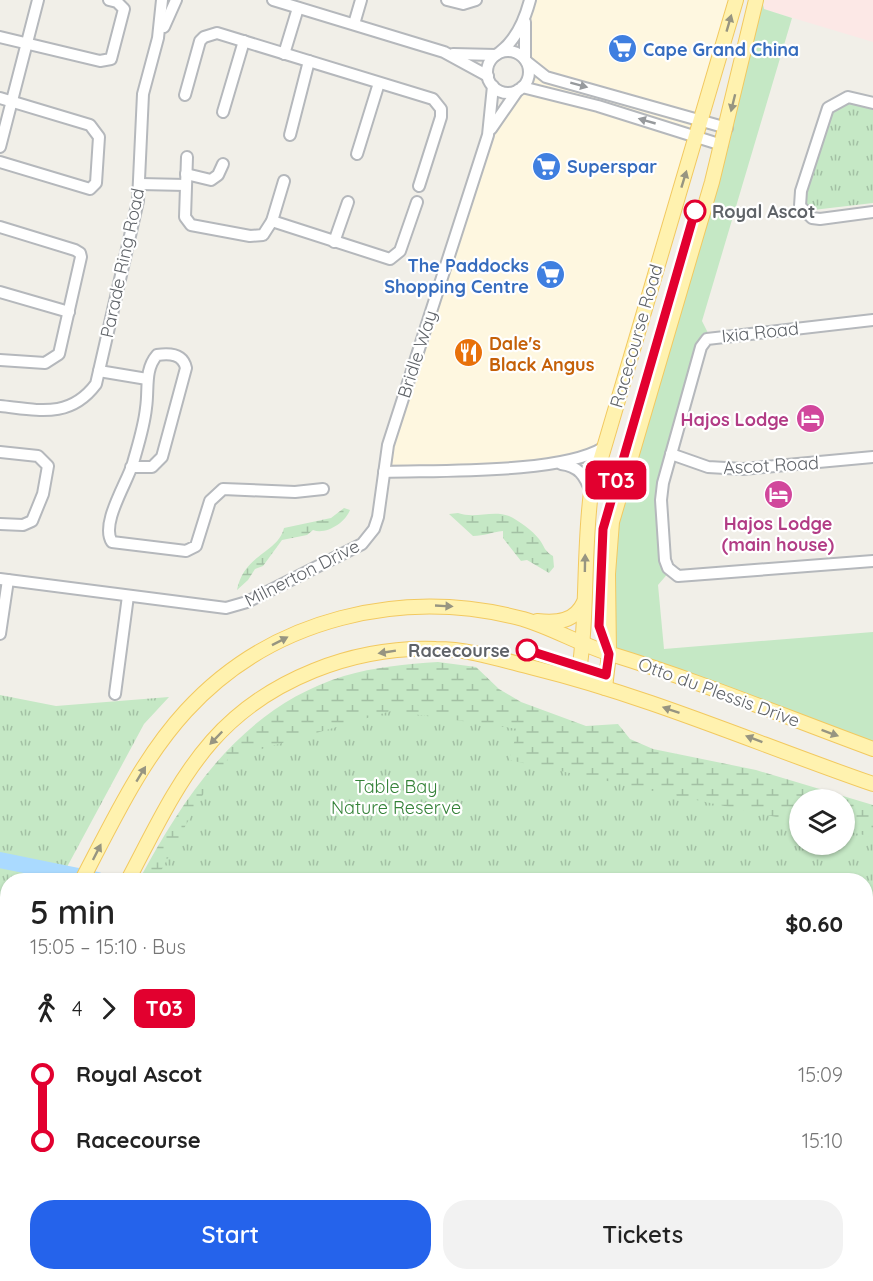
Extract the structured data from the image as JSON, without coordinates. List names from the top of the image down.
{
  "streets": {
    "main road": ["Racecourse Road", "Otto du Plessis Drive"],
    "street": [
      "Parade Ring Road",
      "Ixia Road",
      "Bridle Way",
      "Ascot Road",
      "Milnerton Drive"
    ]
  },
  "crossings": [
    ["Ixia Road", "Ascot Road"],
    ["Racecourse Road", "Otto du Plessis Drive"],
    ["Bridle Way", "Milnerton Drive"]
  ],
  "parks": ["Table Bay Nature Reserve"],
  "places": {
    "supermarket": ["Cape Grand China", "Superspar", "The Paddocks Shopping Centre"],
    "other": ["Royal Ascot", "Racecourse"],
    "restaurant": ["Dale's Black Angus"],
    "hotel": ["Hajos Lodge", "Hajos Lodge (main house)"]
  },
  "lines": ["bus line T03"],
  "page": {
    "on_map": "T03",
    "heading": ["5 min", "15:05 – 15:10 · Bus", "$0.60"],
    "legs": ["4", "T03"],
    "list": [
      {
        "name": "Royal Ascot",
        "value": "15:09"
      },
      {
        "name": "Racecourse",
        "value": "15:10"
      }
    ],
    "buttons": ["Start", "Tickets"]
  }
}
